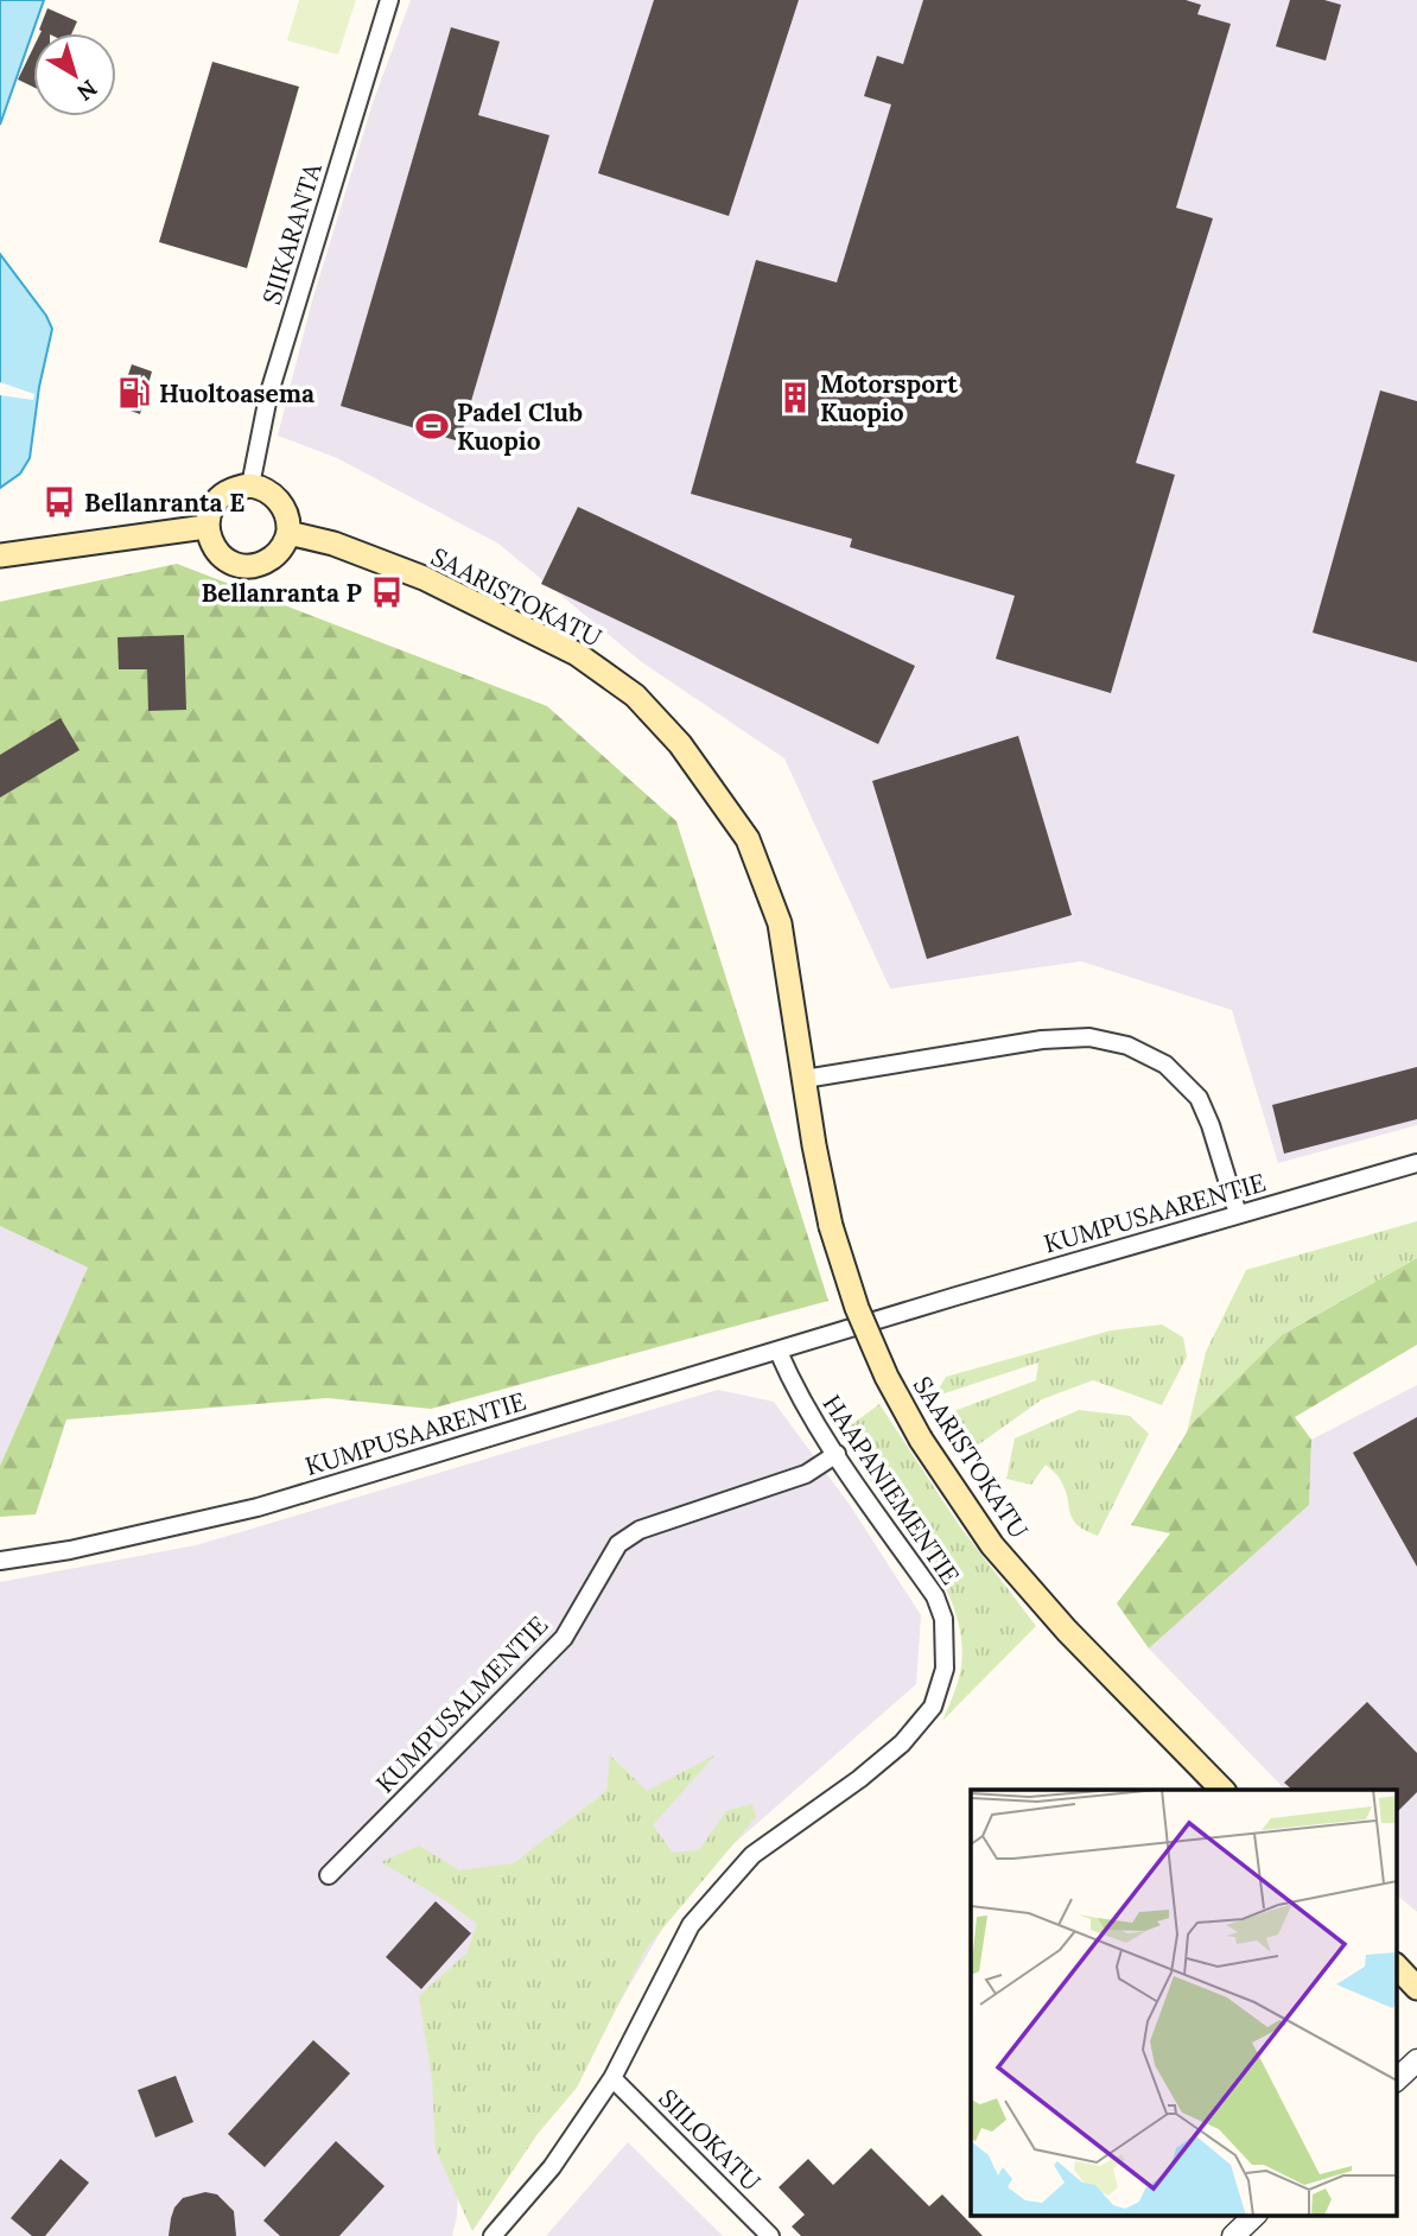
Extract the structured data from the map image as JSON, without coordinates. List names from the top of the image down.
{
  "streets": {
    "main road": ["SAARISTOKATU"],
    "street": [
      "SIIKARANTA",
      "KUMPUSAARENTIE",
      "HAAPANIEMENTIE",
      "KUMPUSALMENTIE",
      "SIILOKATU"
    ]
  },
  "crossings": [
    ["SIIKARANTA", "SAARISTOKATU"],
    ["KUMPUSAARENTIE", "HAAPANIEMENTIE"],
    ["HAAPANIEMENTIE", "KUMPUSALMENTIE"],
    ["HAAPANIEMENTIE", "SIILOKATU"]
  ],
  "places": {
    "fuel station": ["Huoltoasema"],
    "building": ["Motorsport Kuopio"],
    "sports": ["Padel Club Kuopio"],
    "bus stop": ["Bellanranta E", "Bellanranta P"]
  },
  "north": "bottom right"
}
